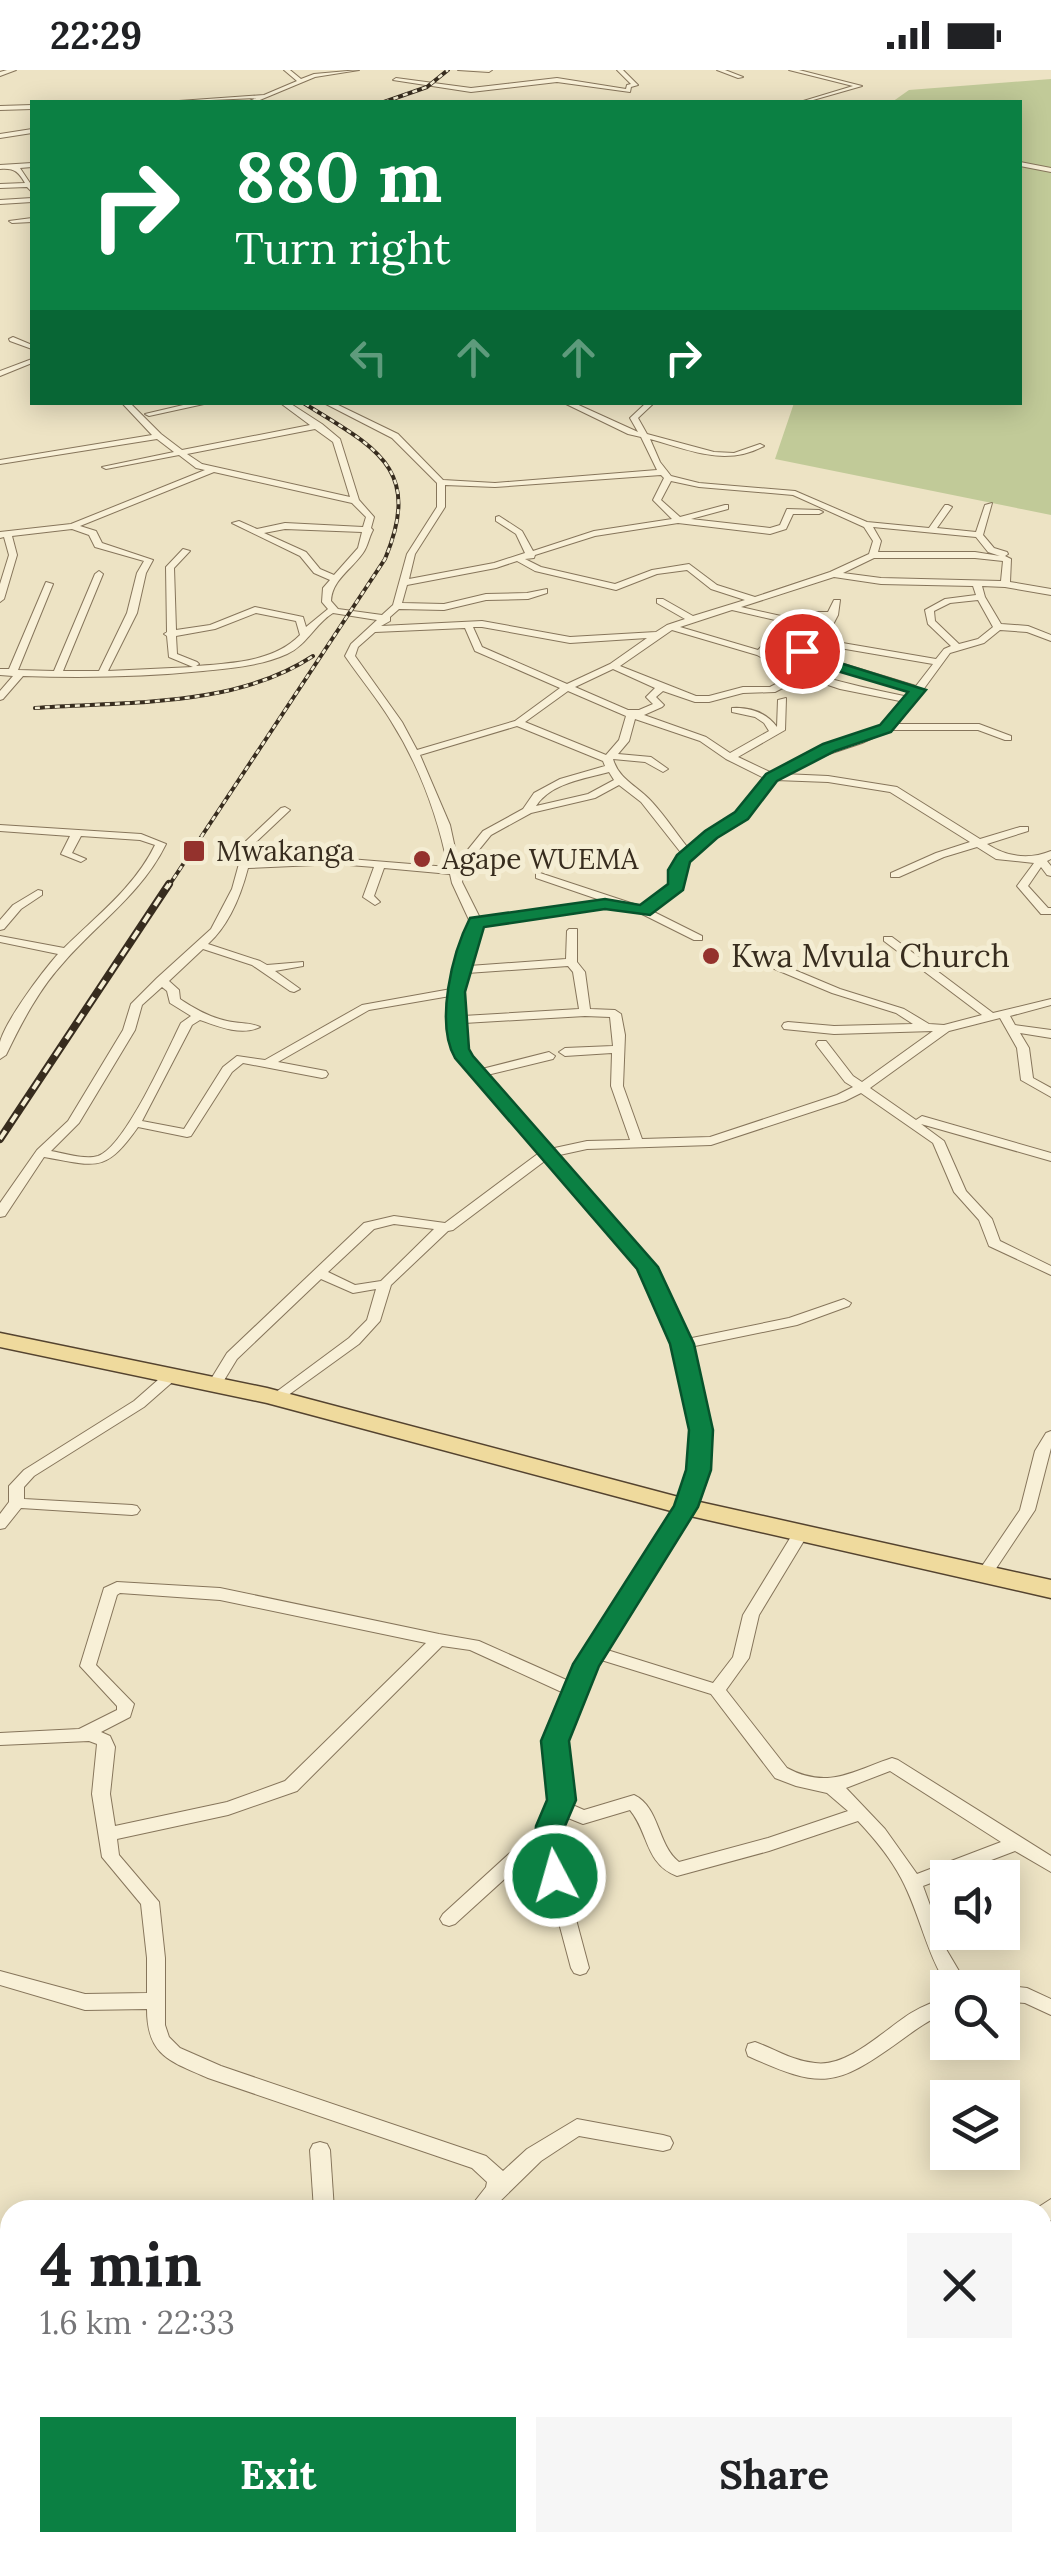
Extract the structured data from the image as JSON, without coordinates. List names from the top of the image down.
{
  "places": {
    "transit": ["Mwakanga"],
    "other": ["Agape WUEMA", "Kwa Mvula Church"]
  },
  "page": {
    "status": "22:29",
    "turn": ["880 m", "Turn right"],
    "heading": ["4 min", "1.6 km · 22:33"],
    "buttons": ["Exit", "Share"]
  }
}
